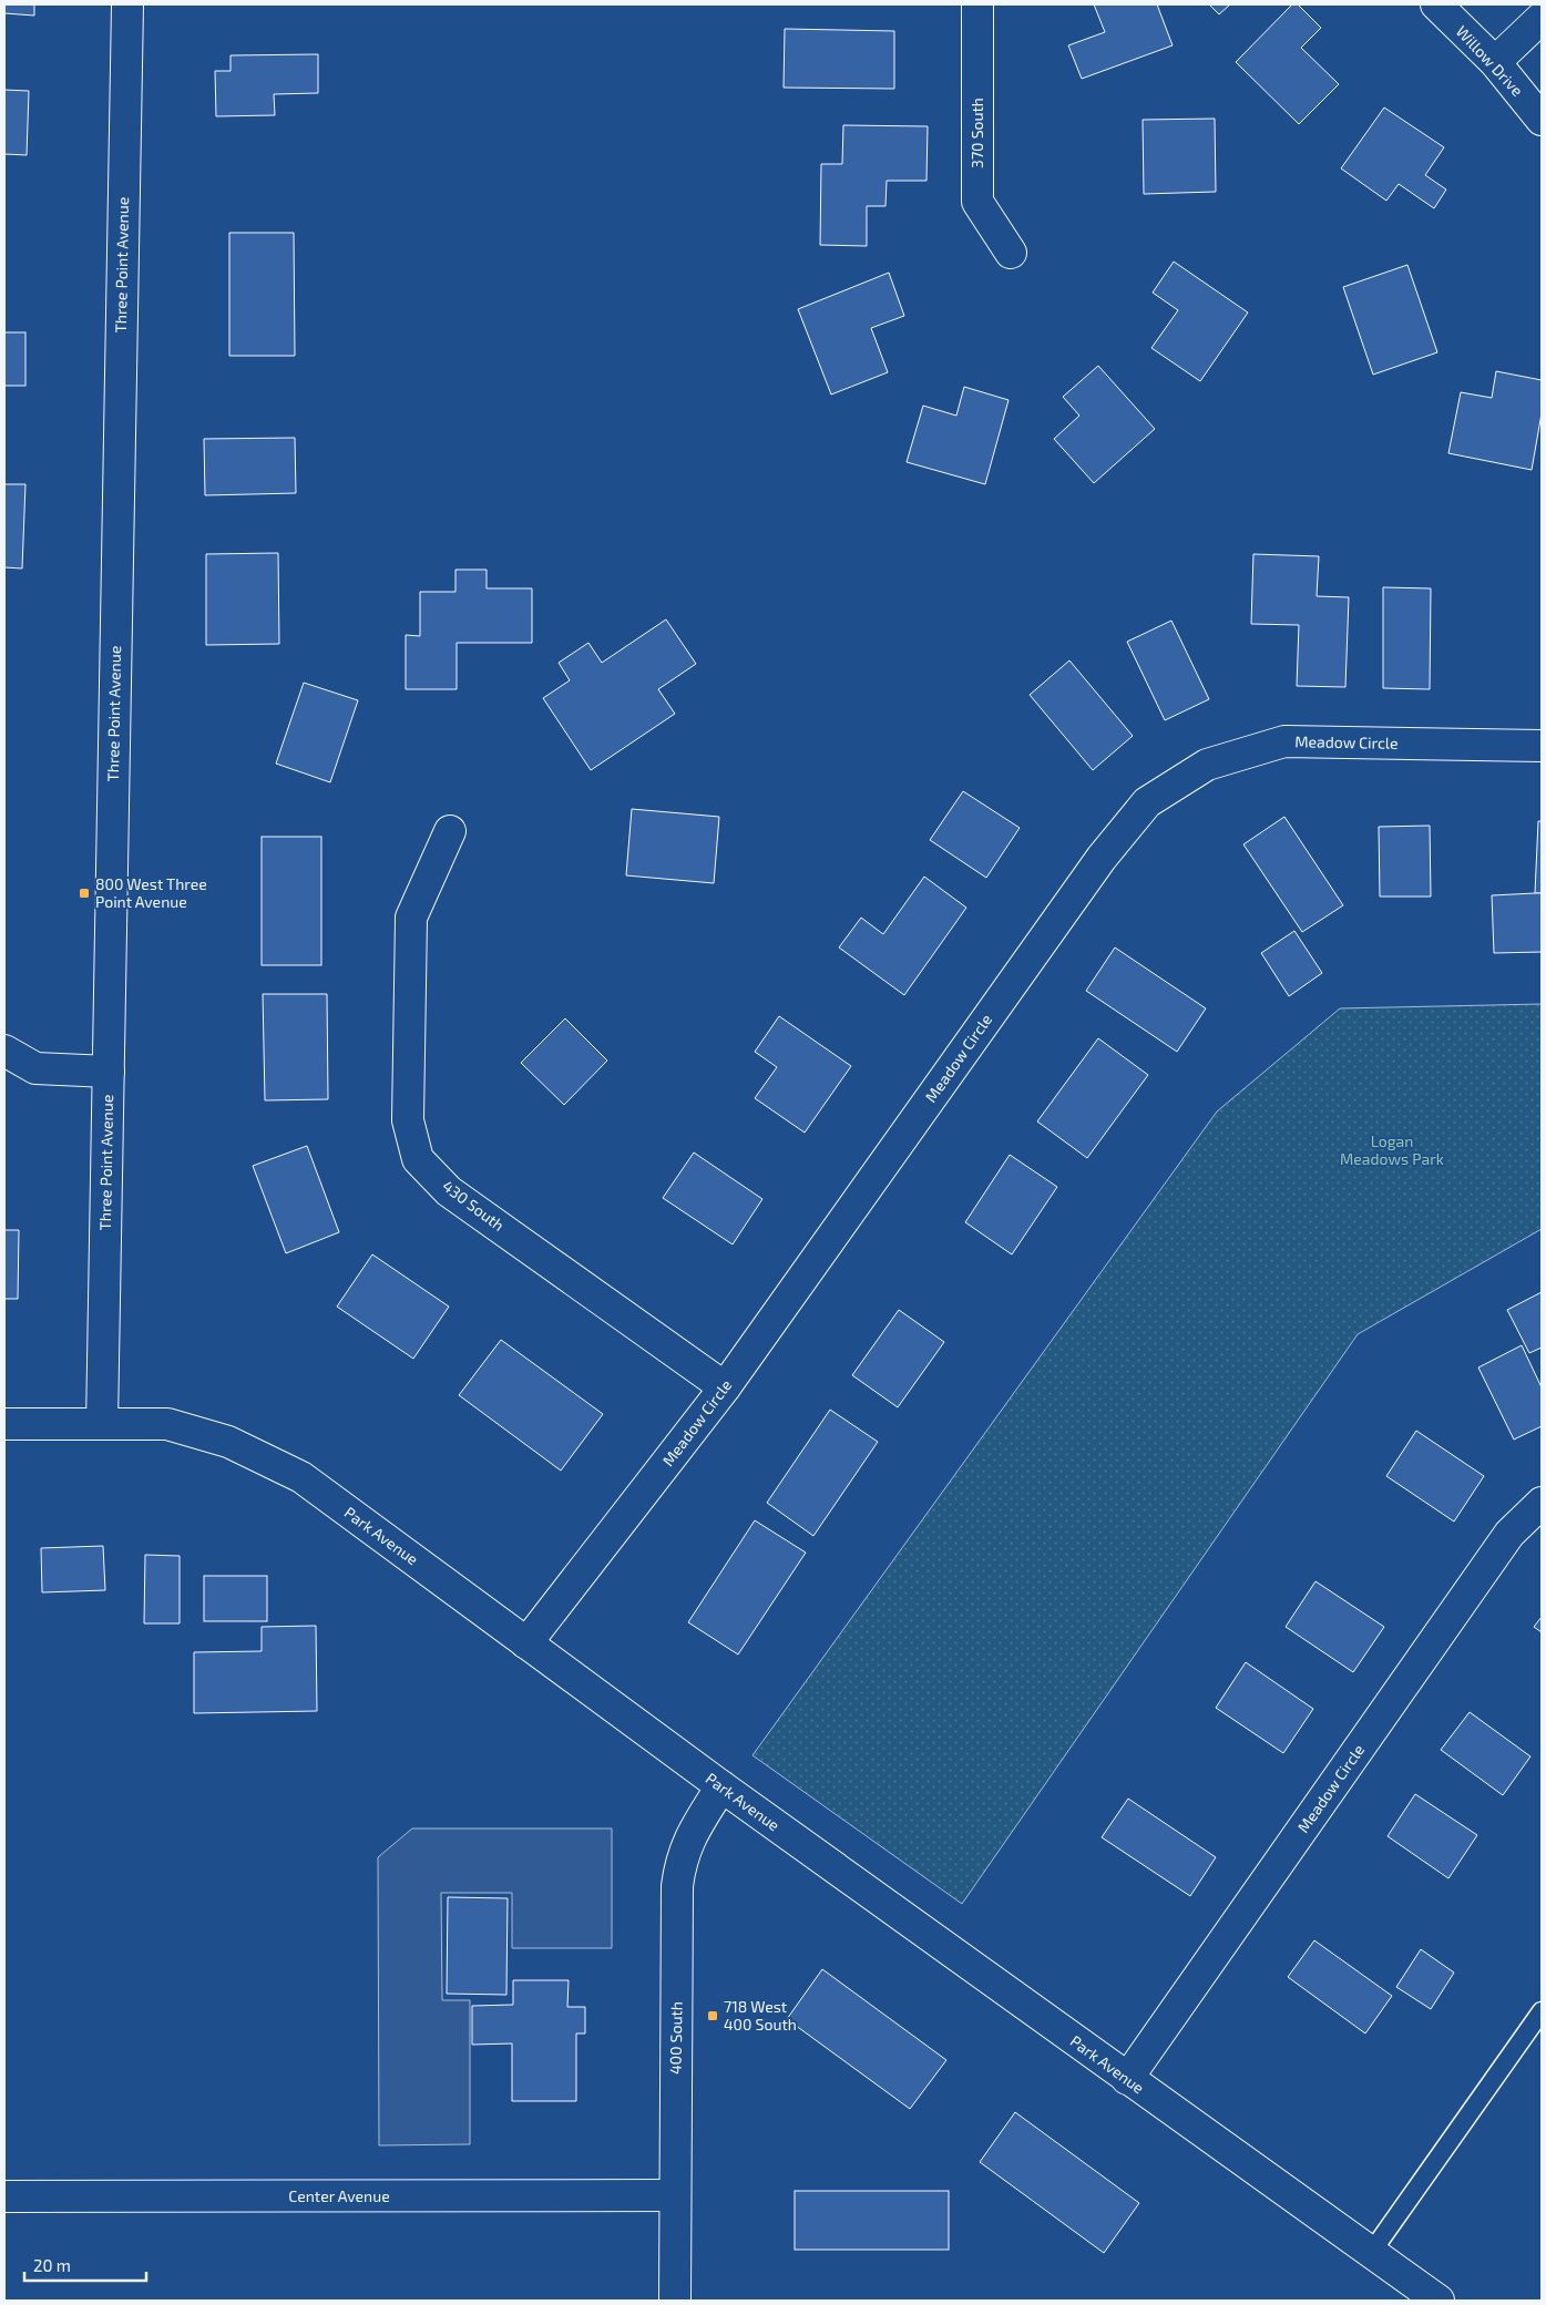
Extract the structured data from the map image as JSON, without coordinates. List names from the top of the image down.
{
  "streets": {
    "street": [
      "Willow Drive",
      "370 South",
      "Three Point Avenue",
      "Meadow Circle",
      "430 South",
      "Park Avenue",
      "400 South",
      "Center Avenue"
    ]
  },
  "crossings": [
    ["Three Point Avenue", "Park Avenue"],
    ["Meadow Circle", "430 South"],
    ["Meadow Circle", "Park Avenue"],
    ["Park Avenue", "400 South"],
    ["400 South", "Center Avenue"]
  ],
  "parks": ["Logan Meadows Park"],
  "places": {
    "transit": ["800 West Three Point Avenue", "718 West 400 South"]
  },
  "scale_bar": "20 m"
}
